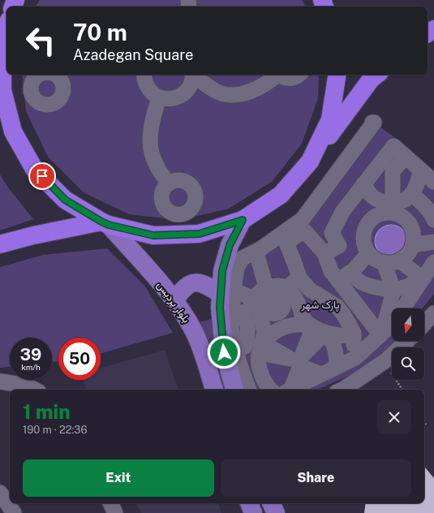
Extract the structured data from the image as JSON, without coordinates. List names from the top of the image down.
{
  "streets": {
    "main road": ["بلوار پردیس"]
  },
  "parks": ["پارک شهر"],
  "north": "bottom",
  "page": {
    "turn": ["70 m", "Azadegan Square"],
    "speed": "39 km/h",
    "limit": "50",
    "heading": ["1 min", "190 m · 22:36"],
    "buttons": ["Exit", "Share"]
  }
}
